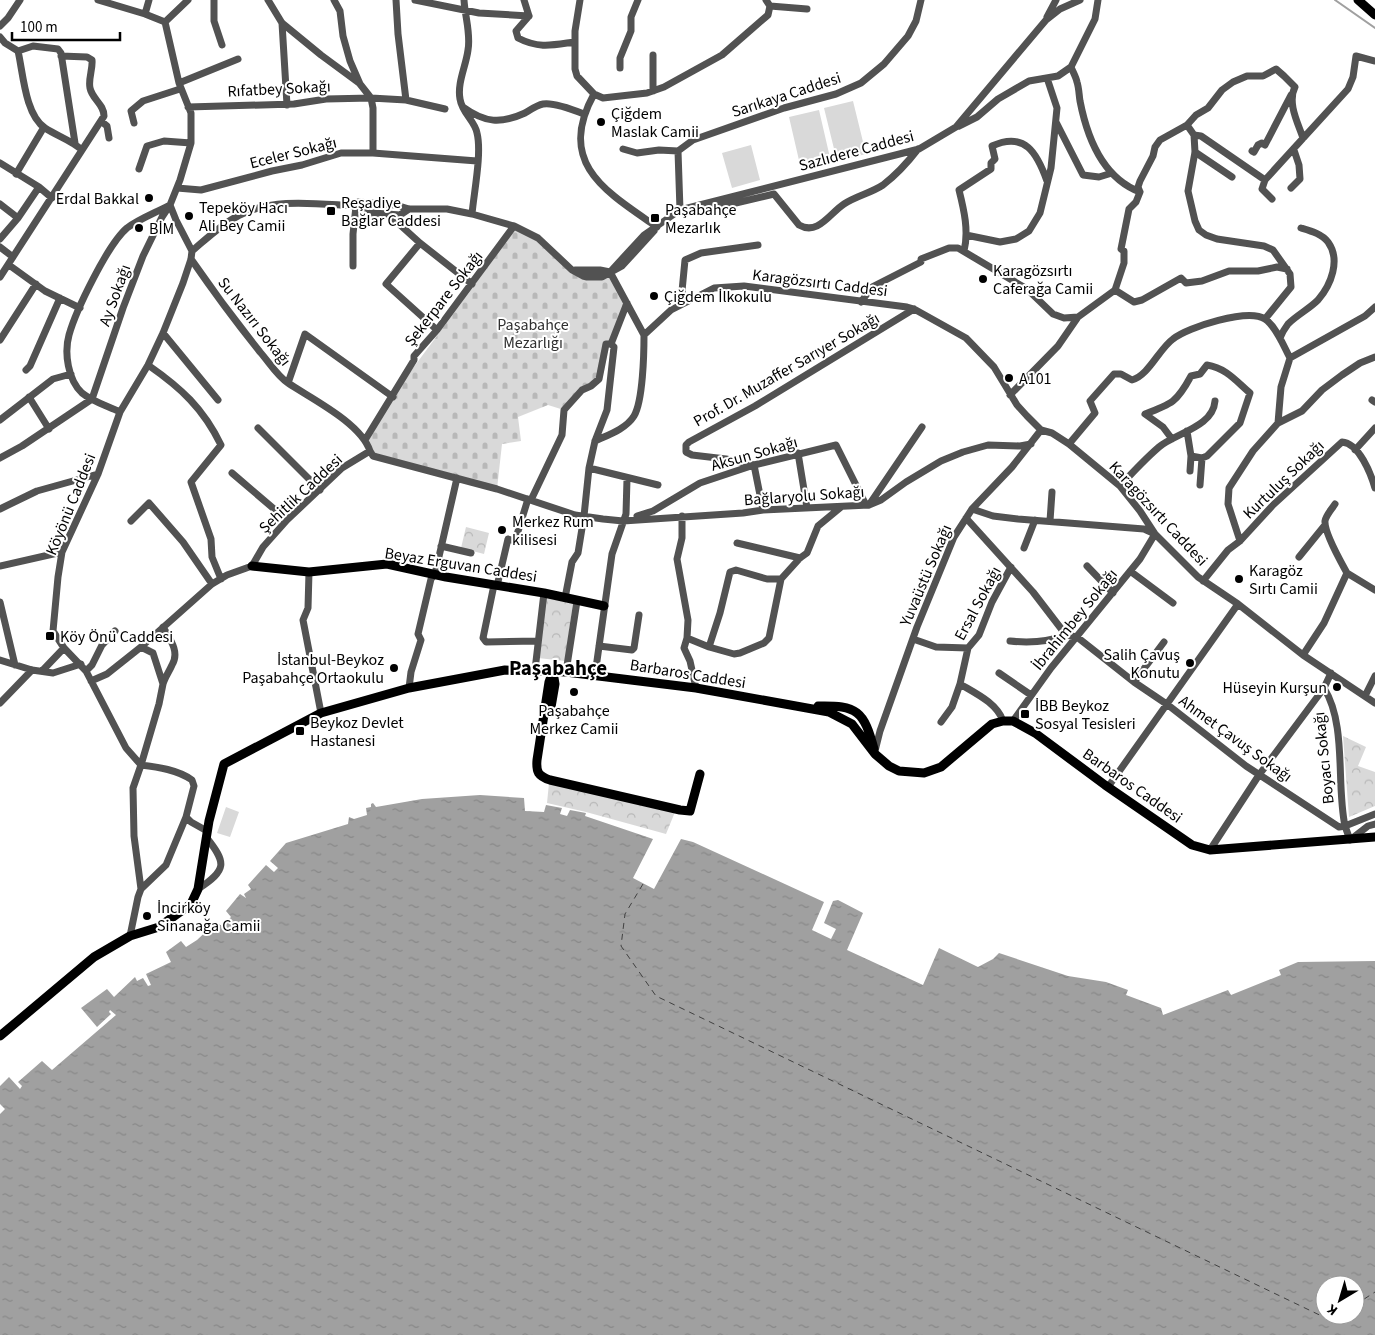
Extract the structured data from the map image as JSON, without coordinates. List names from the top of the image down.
{
  "streets": {
    "main road": ["Beyaz Erguvan Caddesi", "Barbaros Caddesi"],
    "street": [
      "Rıfatbey Sokağı",
      "Sarıkaya Caddesi",
      "Sazlıdere Caddesi",
      "Eceler Sokağı",
      "Karagözsırtı Caddesi",
      "Ay Sokağı",
      "Şekerpare Sokağı",
      "Su Nazırı Sokağı",
      "Prof. Dr. Muzaffer Sarıyer Sokağı",
      "Aksun Sokağı",
      "Kurtuluş Sokağı",
      "Şehitlik Caddesi",
      "Bağlaryolu Sokağı",
      "Köyönü Caddesi",
      "Yuvaüstü Sokağı",
      "Ersal Sokağı",
      "İbrahimbey Sokağı",
      "Ahmet Çavuş Sokağı",
      "Boyacı Sokağı"
    ]
  },
  "crossings": [
    ["Rıfatbey Sokağı", "Ay Sokağı"],
    ["Eceler Sokağı", "Ay Sokağı"],
    ["Karagözsırtı Caddesi", "Prof. Dr. Muzaffer Sarıyer Sokağı"],
    ["Karagözsırtı Caddesi", "Kurtuluş Sokağı"],
    ["Karagözsırtı Caddesi", "Yuvaüstü Sokağı"],
    ["Karagözsırtı Caddesi", "İbrahimbey Sokağı"],
    ["Şekerpare Sokağı", "Su Nazırı Sokağı"],
    ["Su Nazırı Sokağı", "Şehitlik Caddesi"],
    ["Su Nazırı Sokağı", "Köyönü Caddesi"],
    ["Prof. Dr. Muzaffer Sarıyer Sokağı", "Aksun Sokağı"],
    ["Aksun Sokağı", "Bağlaryolu Sokağı"],
    ["Şehitlik Caddesi", "Beyaz Erguvan Caddesi"],
    ["Bağlaryolu Sokağı", "Yuvaüstü Sokağı"],
    ["Yuvaüstü Sokağı", "Barbaros Caddesi"],
    ["İbrahimbey Sokağı", "Barbaros Caddesi"],
    ["İbrahimbey Sokağı", "Ahmet Çavuş Sokağı"],
    ["Ahmet Çavuş Sokağı", "Boyacı Sokağı"]
  ],
  "districts": ["Paşabahçe"],
  "parks": ["Paşabahçe Mezarlığı"],
  "places": {
    "other": [
      "Çiğdem Maslak Camii",
      "Erdal Bakkal",
      "Tepeköy Hacı Ali Bey Camii",
      "BİM",
      "Karagözsırtı Caferağa Camii",
      "Çiğdem İlkokulu",
      "A101",
      "Merkez Rum kilisesi",
      "Karagöz Sırtı Camii",
      "Salih Çavuş Konutu",
      "İstanbul-Beykoz Paşabahçe Ortaokulu",
      "Hüseyin Kurşun",
      "Paşabahçe Merkez Camii",
      "İncirköy Sinanağa Camii"
    ],
    "transit": [
      "Reşadiye Bağlar Caddesi",
      "Paşabahçe Mezarlık",
      "Köy Önü Caddesi",
      "İBB Beykoz Sosyal Tesisleri",
      "Beykoz Devlet Hastanesi"
    ]
  },
  "scale_bar": "100 m",
  "north": "bottom left"
}
